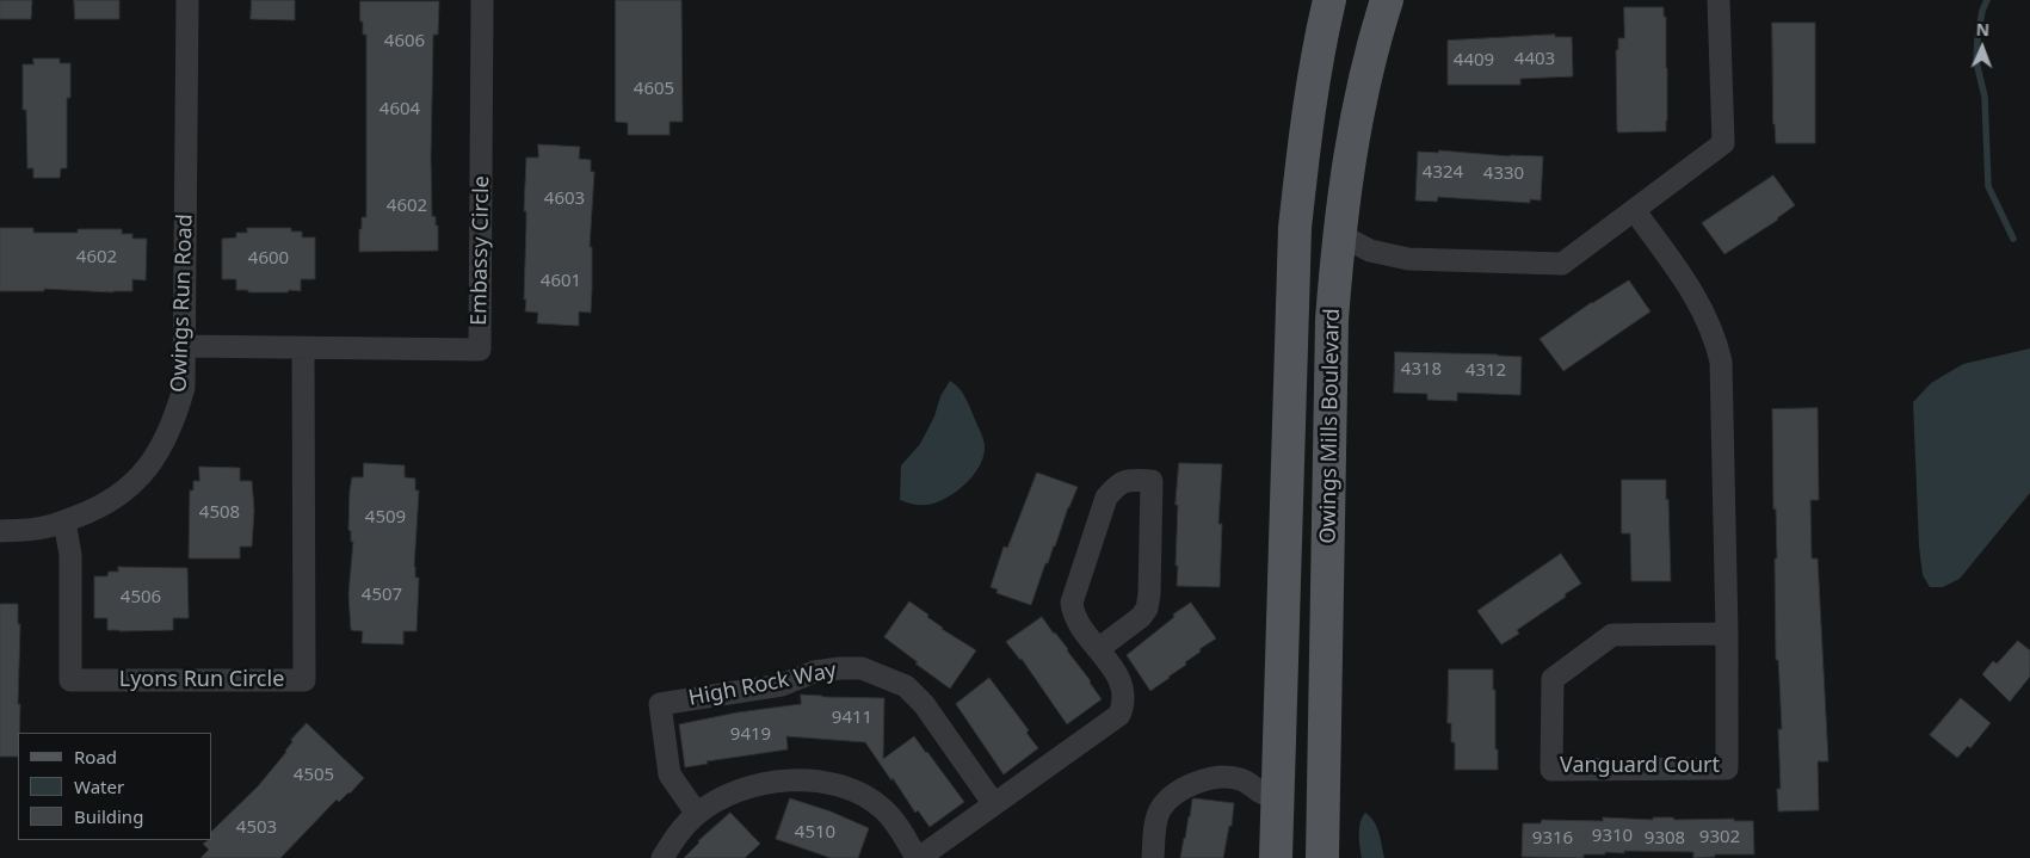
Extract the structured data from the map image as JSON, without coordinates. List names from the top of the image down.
{
  "streets": {
    "main road": ["Owings Mills Boulevard"],
    "street": [
      "Embassy Circle",
      "Owings Run Road",
      "Lyons Run Circle",
      "High Rock Way",
      "Vanguard Court"
    ]
  },
  "crossings": [
    ["Embassy Circle", "Owings Run Road"],
    ["Embassy Circle", "Lyons Run Circle"],
    ["Owings Run Road", "Lyons Run Circle"]
  ],
  "house_numbers": [
    "4606",
    "4403",
    "4409",
    "4605",
    "4604",
    "4324",
    "4330",
    "4603",
    "4602",
    "4602",
    "4600",
    "4601",
    "4318",
    "4312",
    "4508",
    "4509",
    "4507",
    "4506",
    "9411",
    "9419",
    "4505",
    "4503",
    "4510",
    "9310",
    "9302",
    "9316",
    "9308"
  ],
  "legend": ["Road", "Water", "Building"],
  "north": "top"
}
